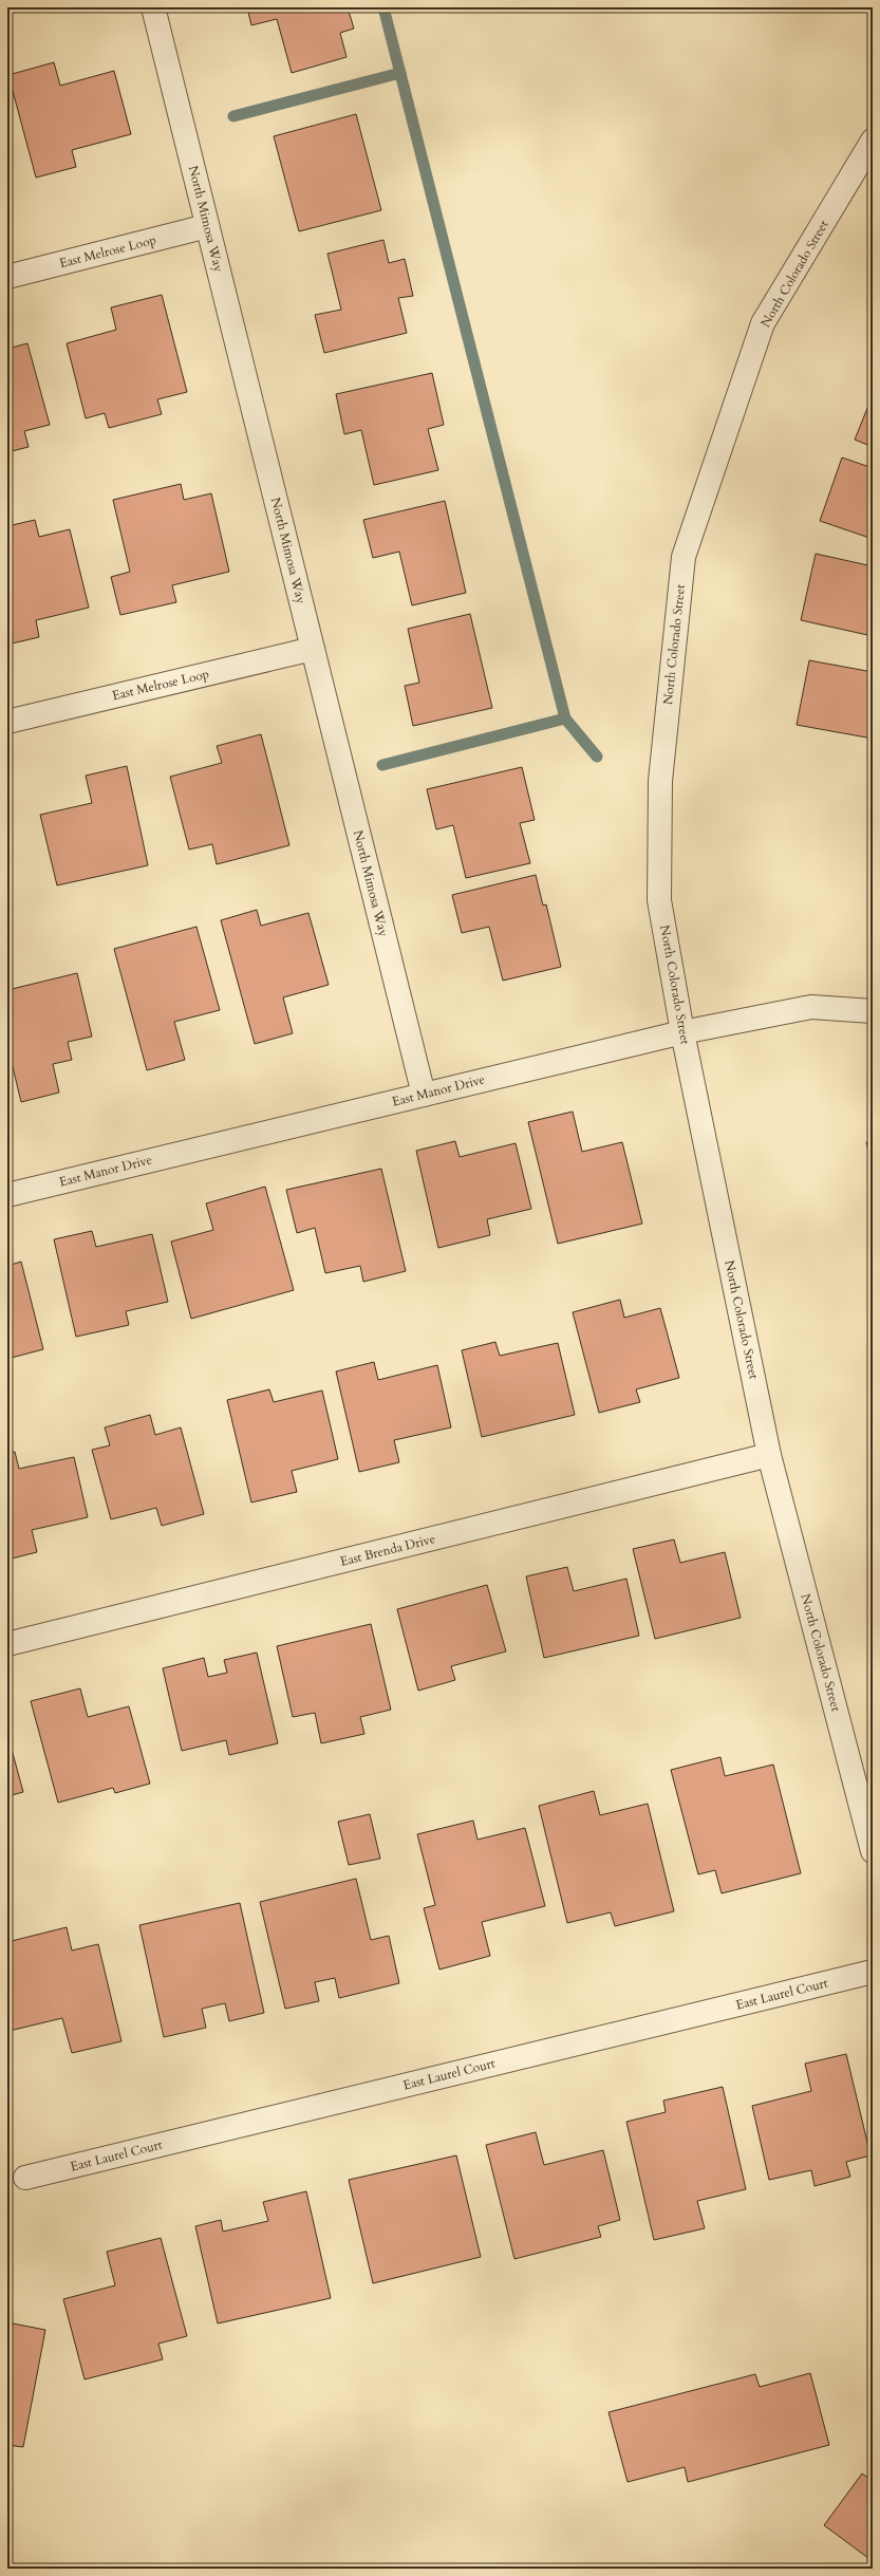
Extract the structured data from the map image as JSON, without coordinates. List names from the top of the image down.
{
  "streets": {
    "street": [
      "North Mimosa Way",
      "East Melrose Loop",
      "North Colorado Street",
      "East Manor Drive",
      "East Brenda Drive",
      "East Laurel Court"
    ]
  },
  "crossings": [
    ["North Mimosa Way", "East Melrose Loop"],
    ["North Mimosa Way", "East Manor Drive"],
    ["North Colorado Street", "East Manor Drive"],
    ["North Colorado Street", "East Brenda Drive"]
  ]
}
